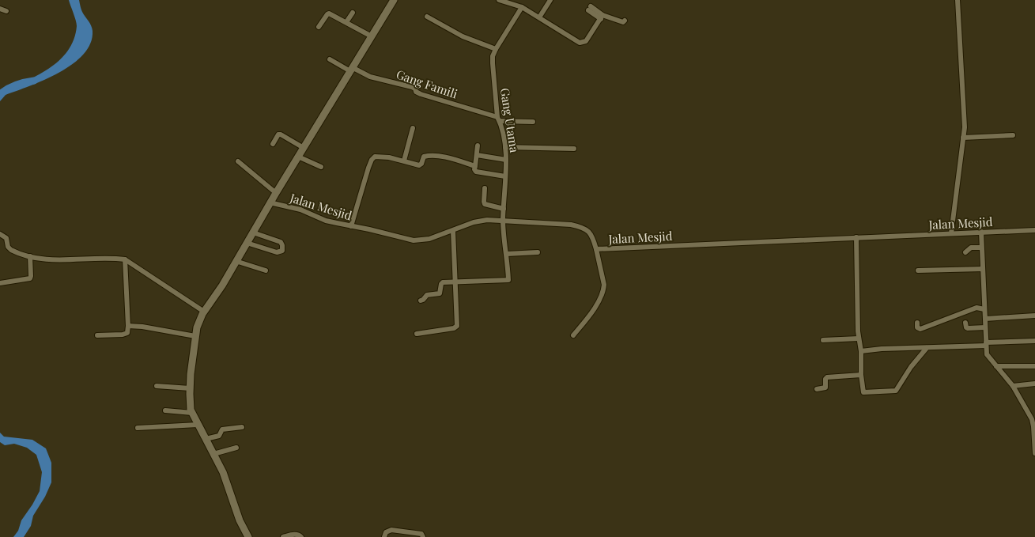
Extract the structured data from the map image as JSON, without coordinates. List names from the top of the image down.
{
  "streets": {
    "street": ["Gang Famili", "Gang Utama", "Jalan Mesjid"]
  },
  "crossings": [
    ["Gang Famili", "Gang Utama"],
    ["Gang Utama", "Jalan Mesjid"]
  ]
}
